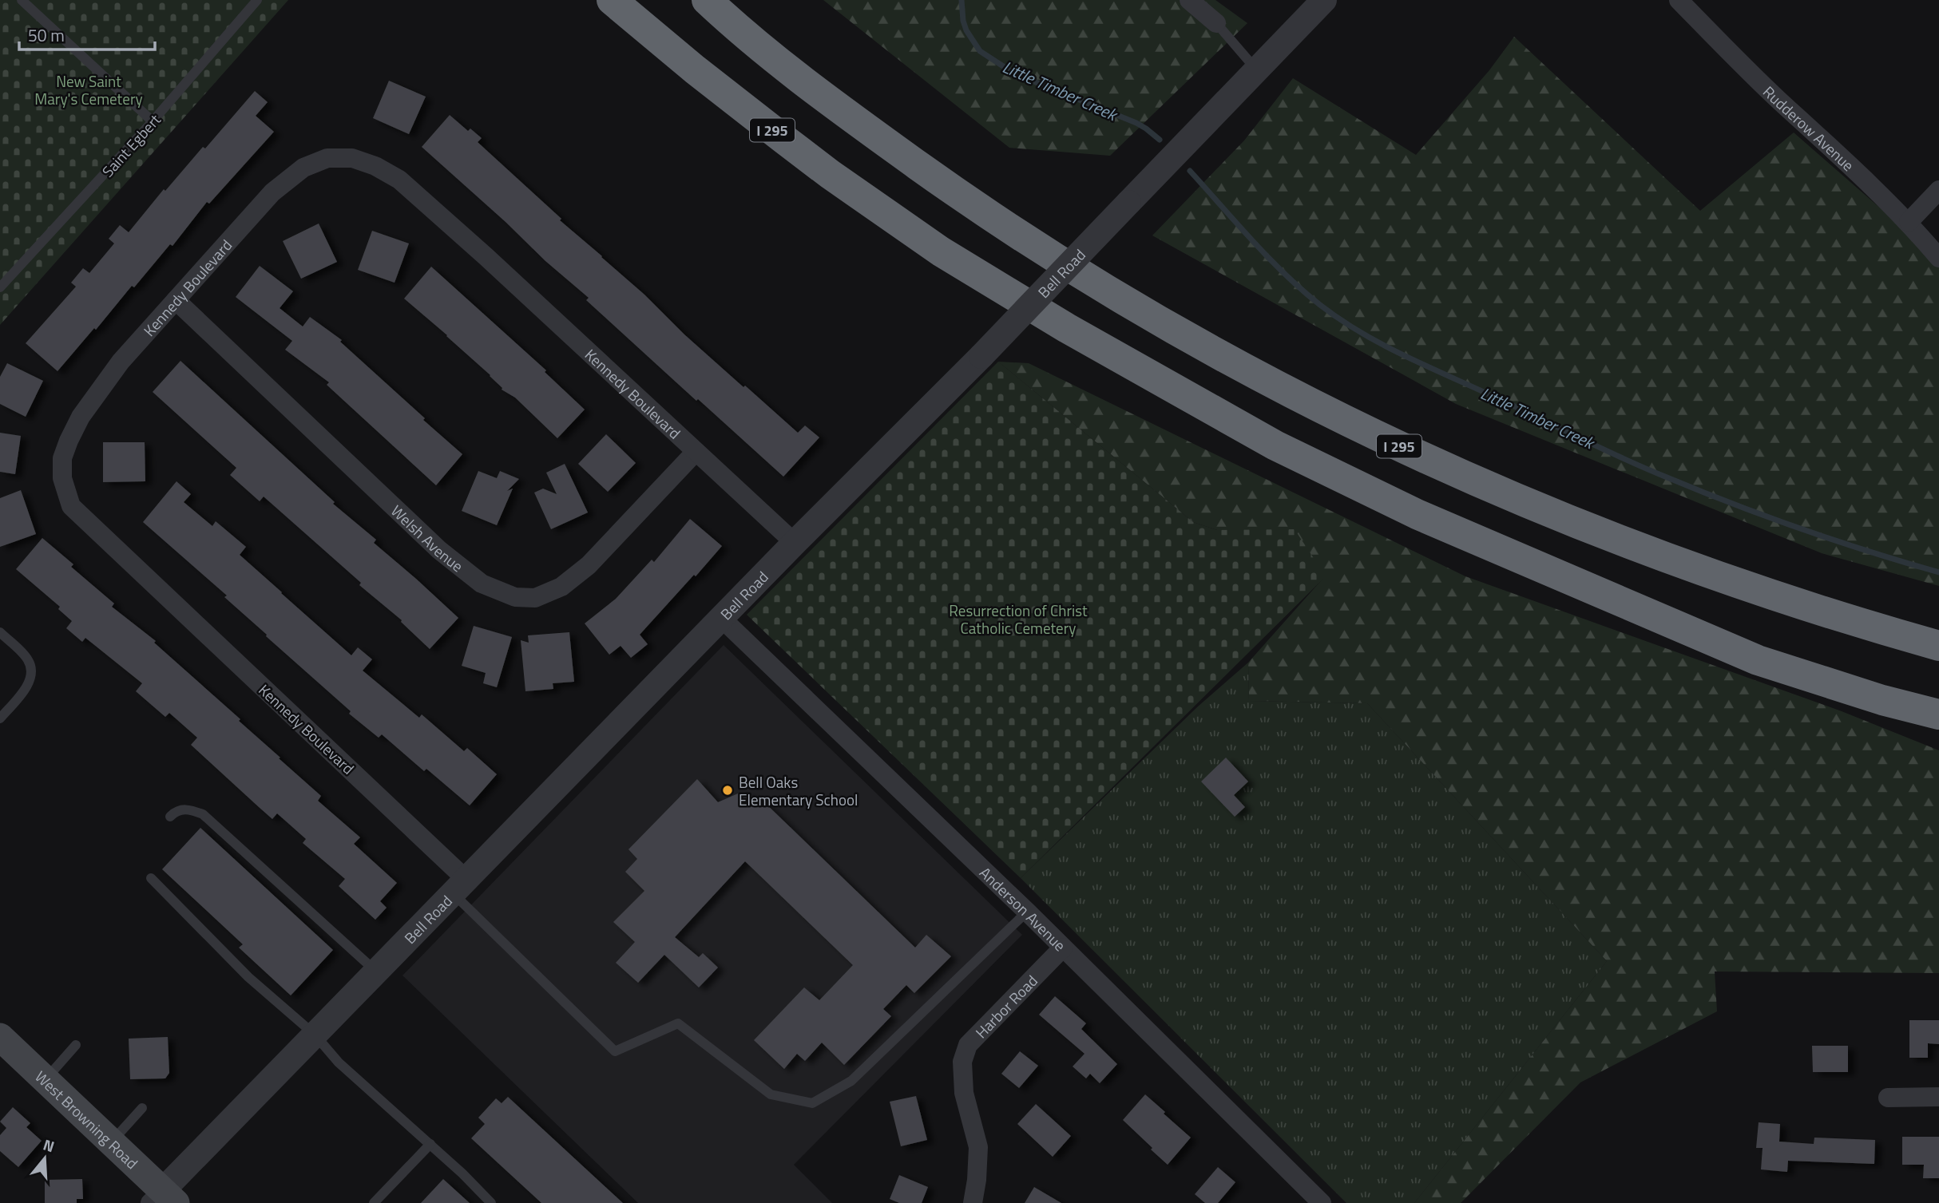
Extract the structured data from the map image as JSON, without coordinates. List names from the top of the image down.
{
  "streets": {
    "highway": ["I 295"],
    "main road": ["West Browning Road"],
    "street": [
      "Rudderow Avenue",
      "Bell Road",
      "Kennedy Boulevard",
      "Welsh Avenue",
      "Anderson Avenue",
      "Harbor Road"
    ],
    "lane": ["Saint Egbert"]
  },
  "crossings": [
    ["Bell Road", "Kennedy Boulevard"],
    ["Bell Road", "Anderson Avenue"],
    ["Bell Road", "West Browning Road"],
    ["Kennedy Boulevard", "Welsh Avenue"],
    ["Anderson Avenue", "Harbor Road"]
  ],
  "water": ["Little Timber Creek"],
  "parks": ["New Saint Mary's Cemetery", "Resurrection of Christ Catholic Cemetery"],
  "places": ["Bell Oaks Elementary School"],
  "scale_bar": "50 m",
  "north": "top"
}
